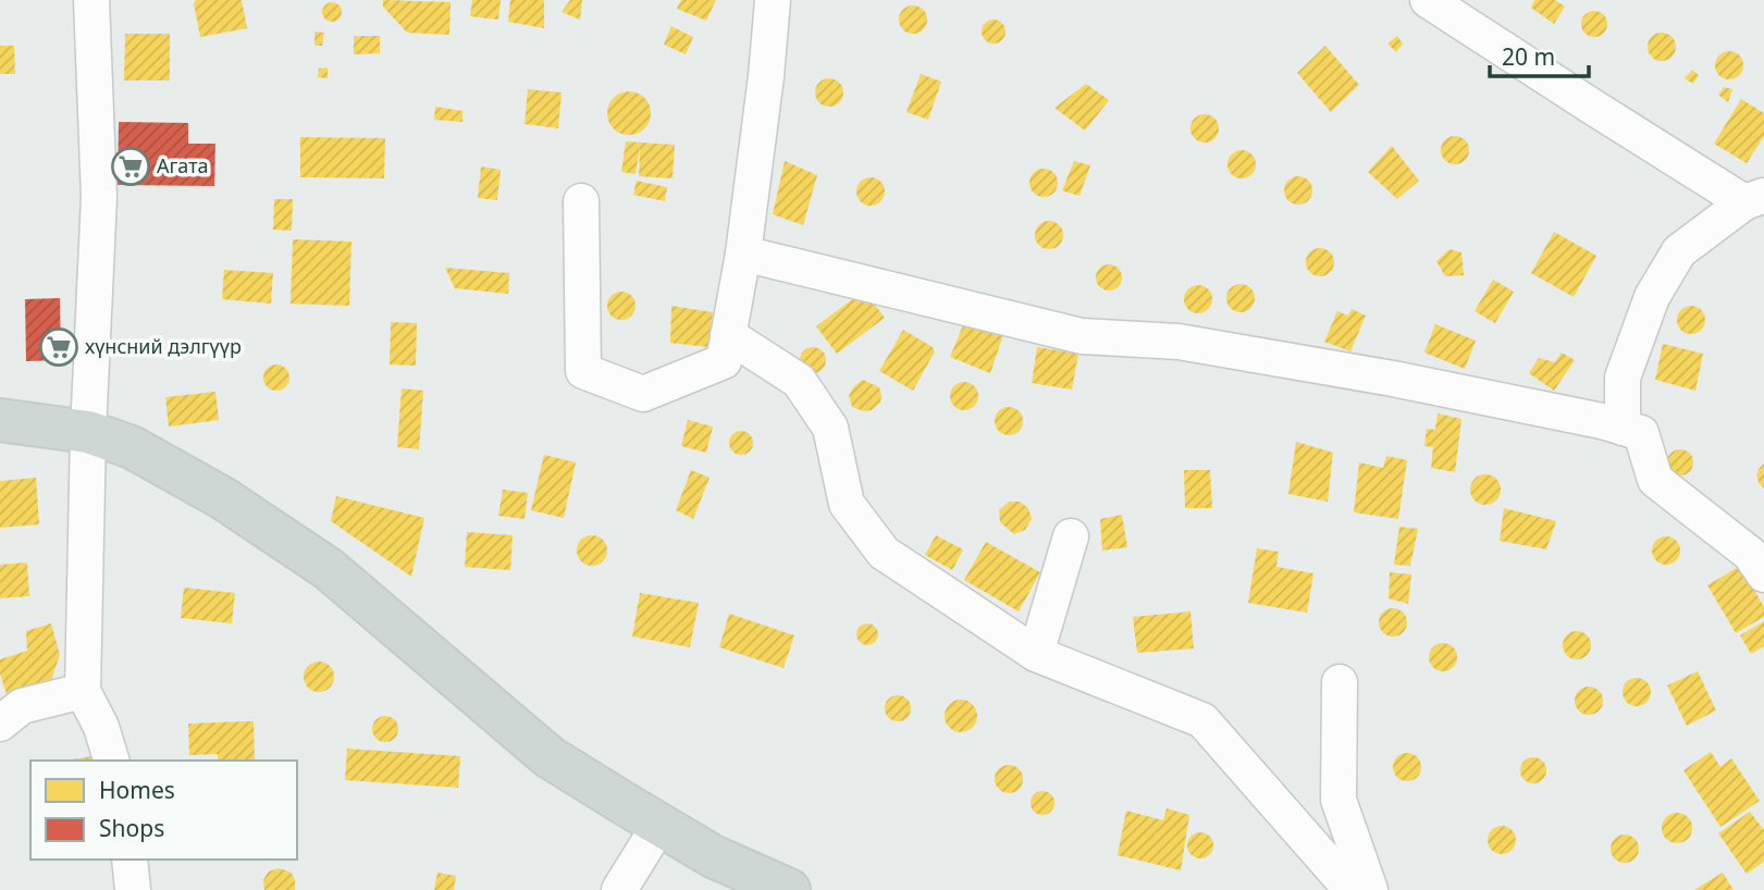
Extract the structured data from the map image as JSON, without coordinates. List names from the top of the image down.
{
  "places": {
    "supermarket": ["Агата", "хүнсний дэлгүүр"]
  },
  "legend": ["Homes", "Shops"],
  "scale_bar": "20 m"
}
